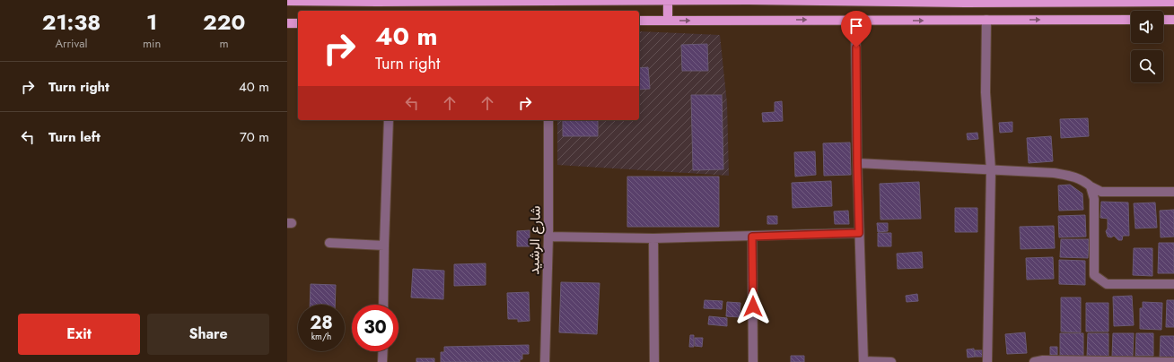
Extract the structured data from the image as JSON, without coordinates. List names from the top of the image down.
{
  "streets": {
    "street": ["شارع الرشيد"]
  },
  "page": {
    "eta": [
      "21:38",
      "Arrival",
      "1",
      "min",
      "220",
      "m"
    ],
    "turn": ["40 m", "Turn right"],
    "list": [
      {
        "name": "Turn right",
        "value": "40 m"
      },
      {
        "name": "Turn left",
        "value": "70 m"
      }
    ],
    "speed": "28 km/h",
    "limit": "30",
    "buttons": ["Exit", "Share"]
  }
}
